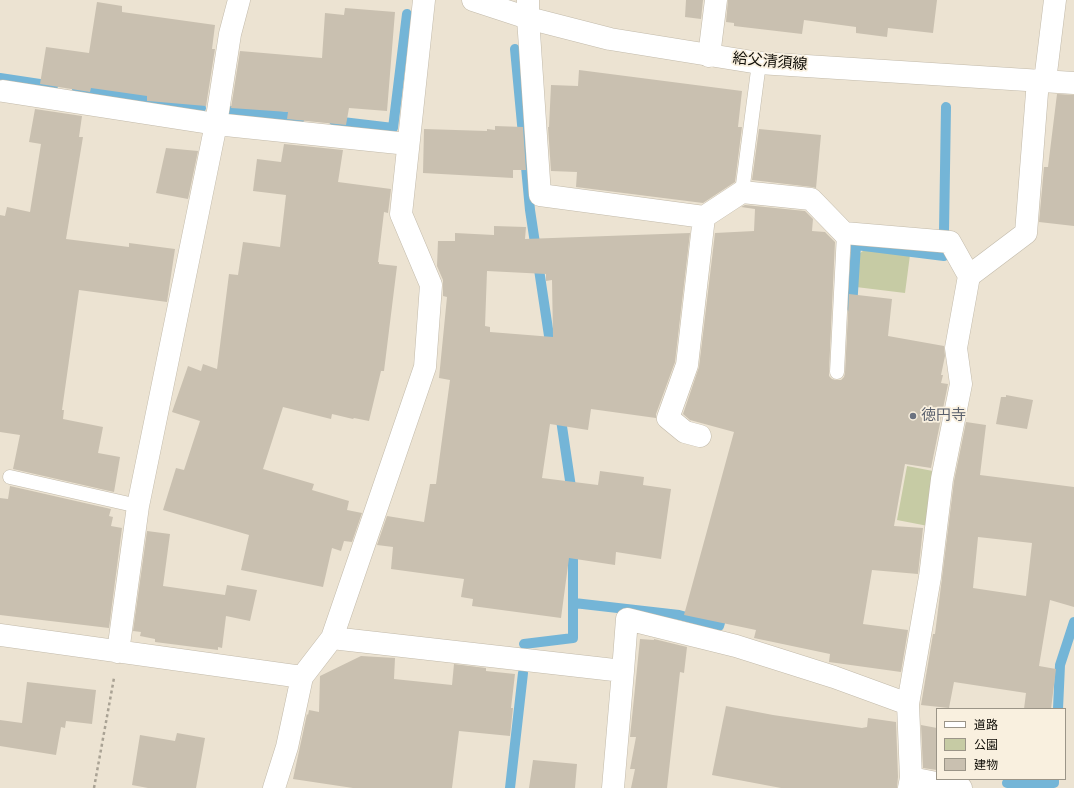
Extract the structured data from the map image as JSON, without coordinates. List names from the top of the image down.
{
  "streets": {
    "street": ["給父清須線"]
  },
  "places": ["徳円寺"],
  "legend": ["道路", "公園", "建物"]
}
